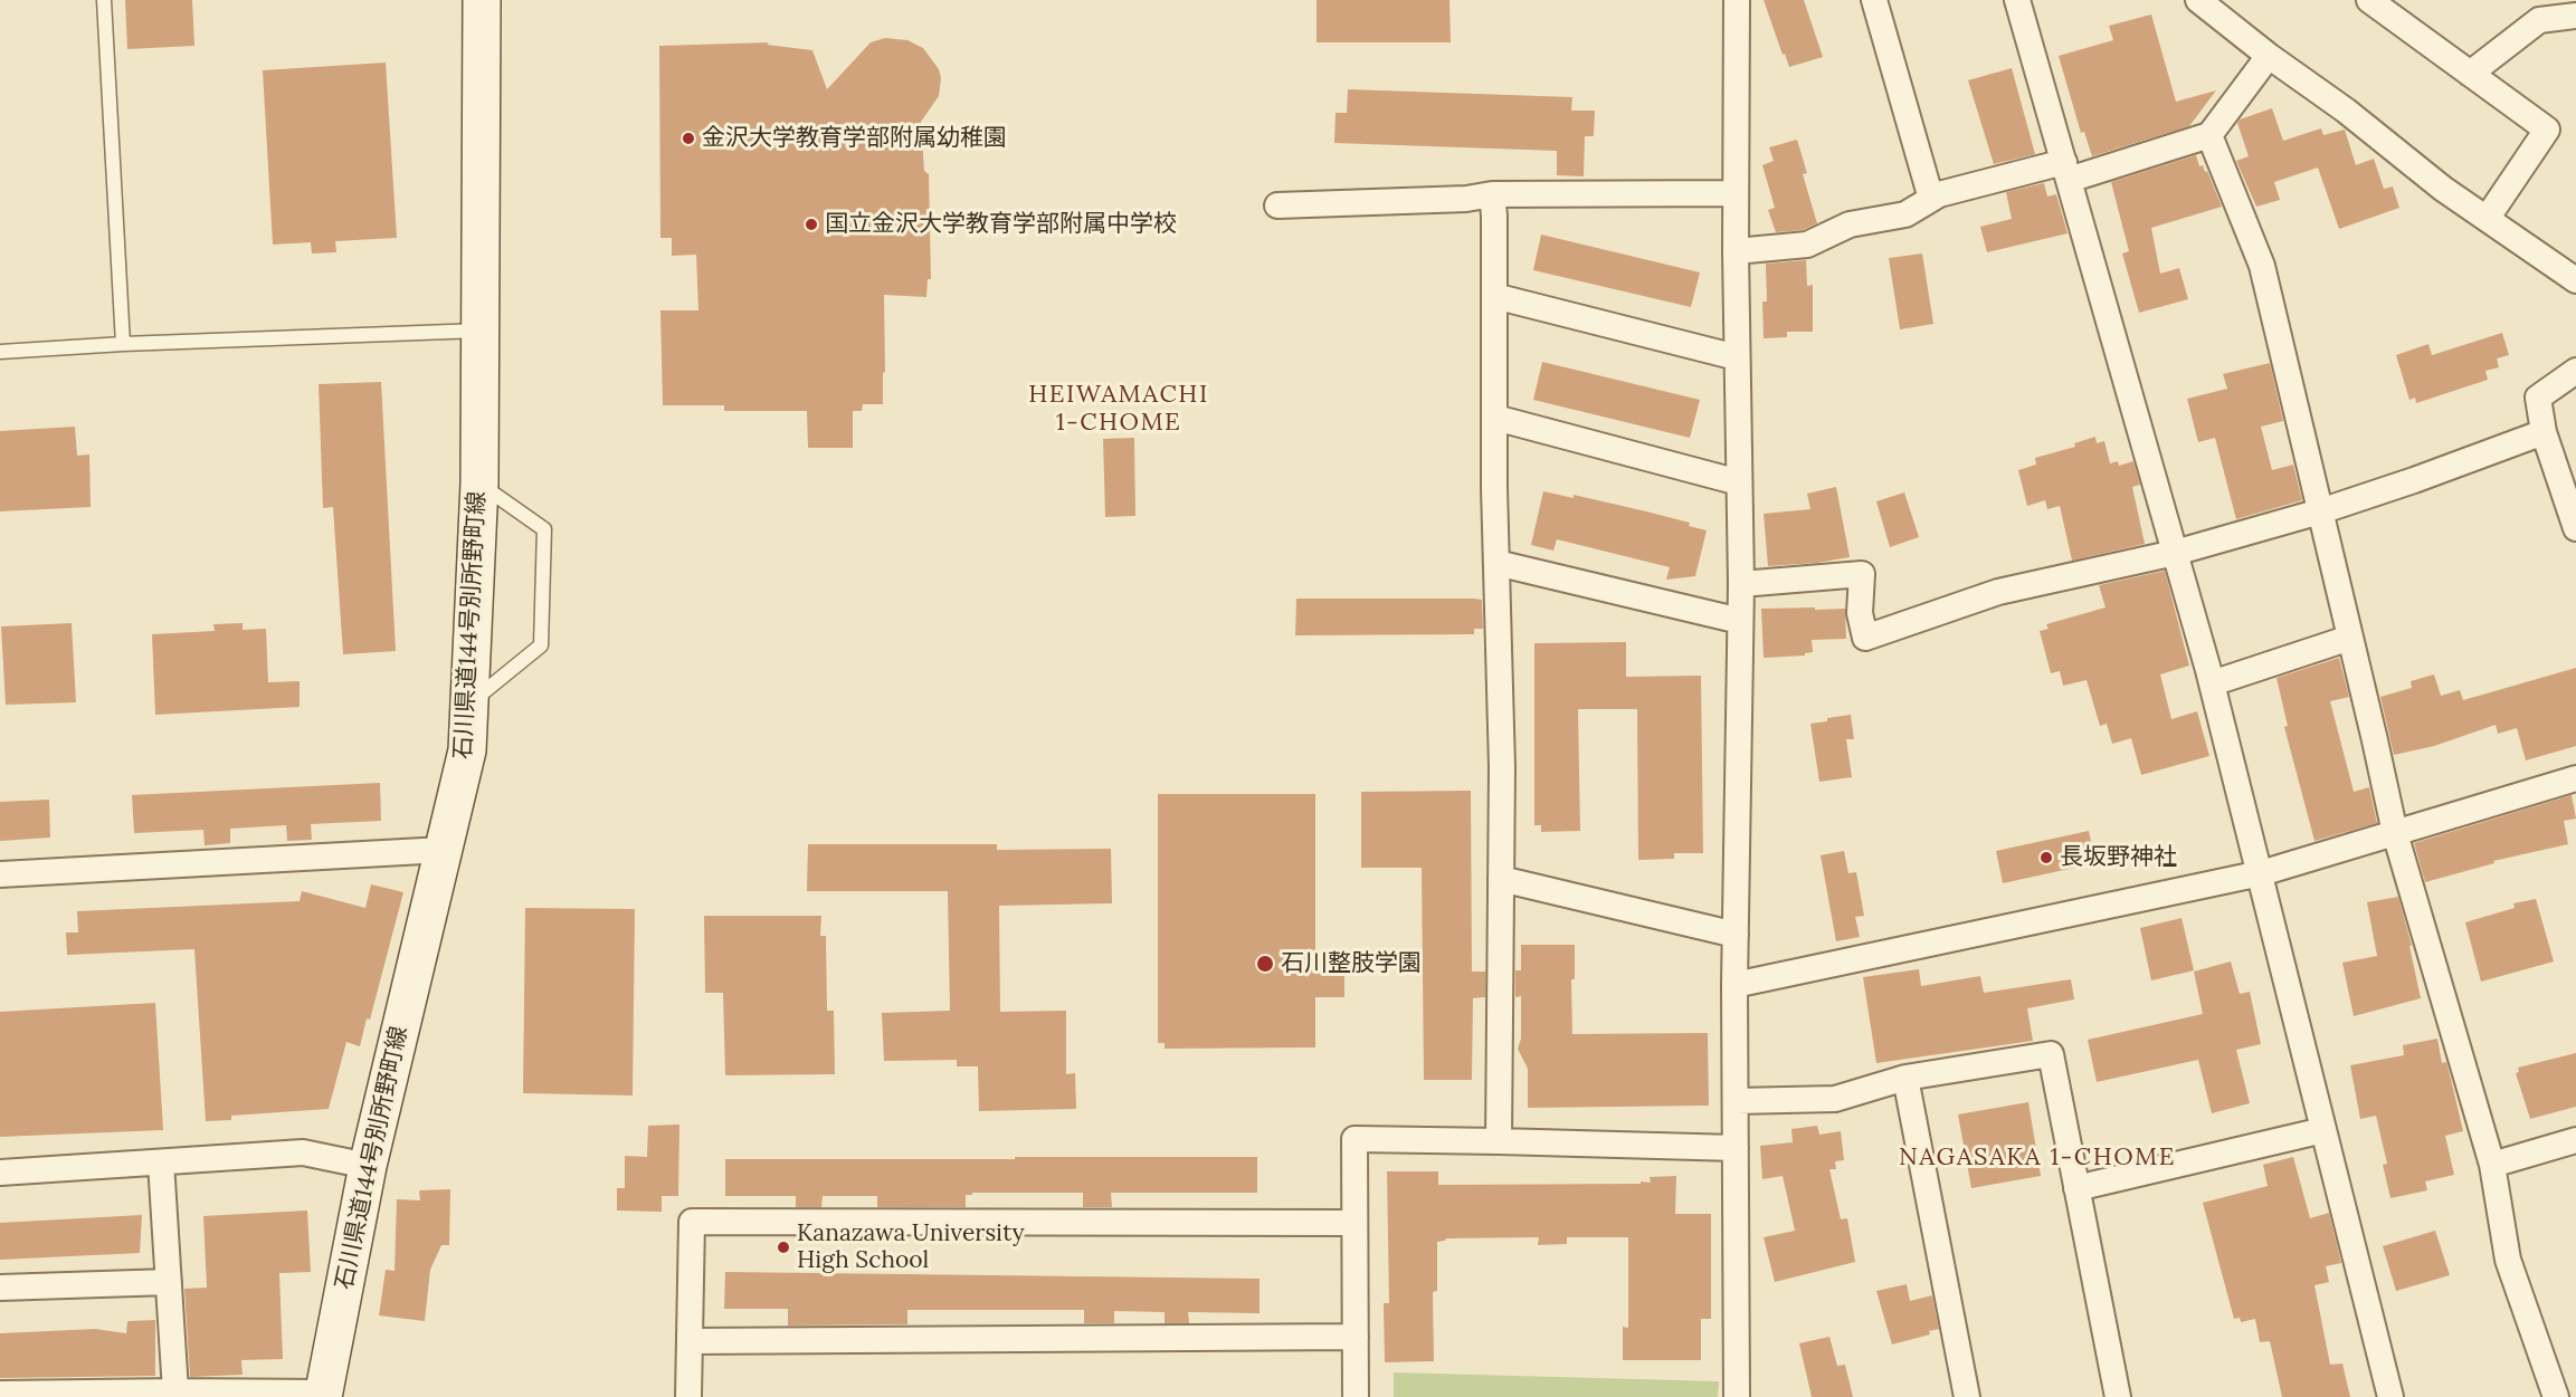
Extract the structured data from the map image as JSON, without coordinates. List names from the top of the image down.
{
  "streets": {
    "main road": ["石川県道144号別所野町線"]
  },
  "districts": ["HEIWAMACHI 1-CHOME", "NAGASAKA 1-CHOME"],
  "places": [
    "金沢大学教育学部附属幼稚園",
    "国立金沢大学教育学部附属中学校",
    "長坂野神社",
    "石川整肢学園",
    "Kanazawa University High School"
  ]
}
